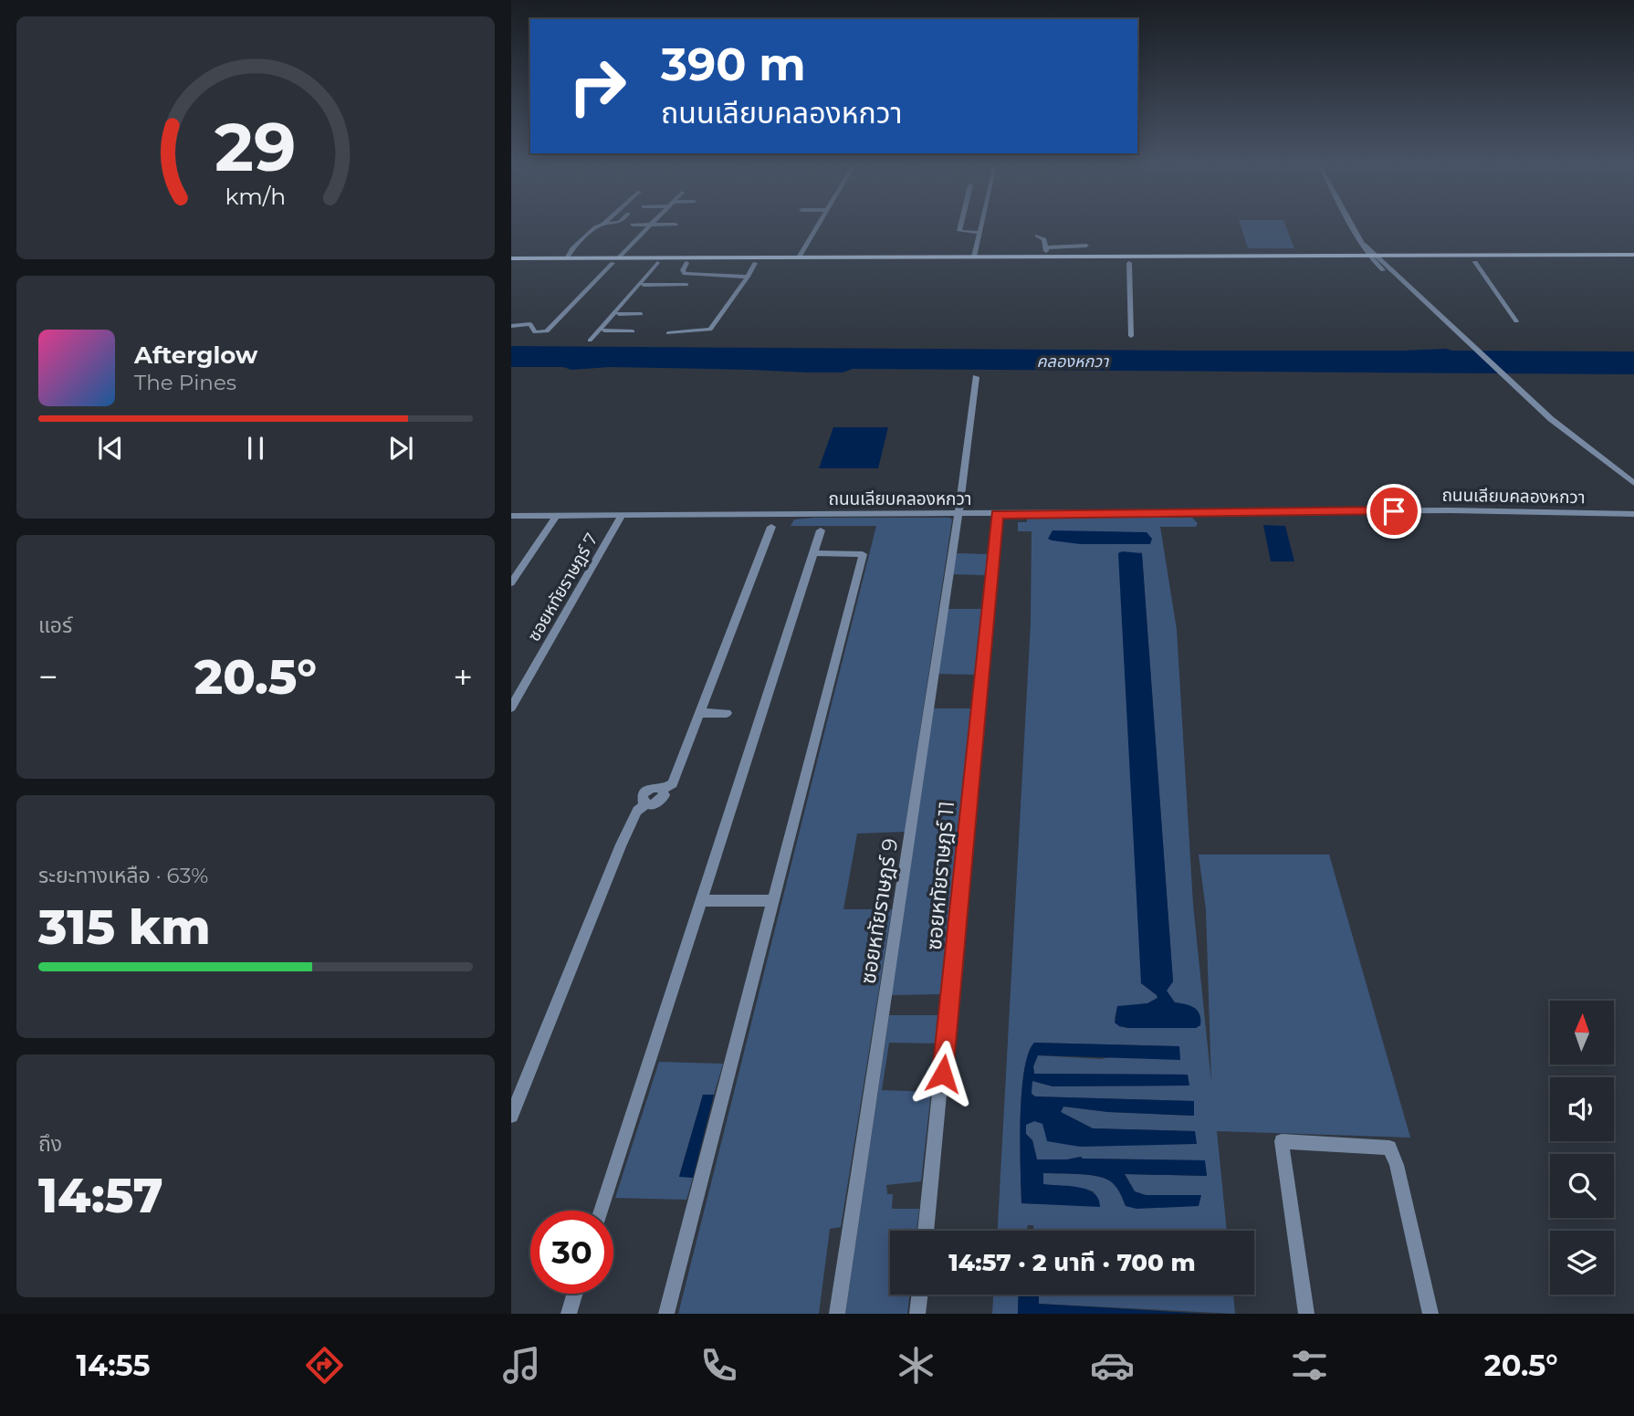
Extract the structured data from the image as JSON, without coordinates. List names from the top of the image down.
{
  "streets": {
    "street": [
      "ถนนเลียบคลองหกวา",
      "ซอยหทัยราษฎร์ 7",
      "ซอยหทัยราษฎร์ 11",
      "ซอยหทัยราษฎร์ 9"
    ]
  },
  "crossings": [
    ["ถนนเลียบคลองหกวา", "ซอยหทัยราษฎร์ 7"],
    ["ถนนเลียบคลองหกวา", "ซอยหทัยราษฎร์ 11"],
    ["ถนนเลียบคลองหกวา", "ซอยหทัยราษฎร์ 9"]
  ],
  "water": ["คลองหกวา"],
  "north": "top",
  "page": {
    "turn": ["390 m", "ถนนเลียบคลองหกวา"],
    "song": ["Afterglow", "The Pines"],
    "tile": [
      "แอร์",
      ["ระยะทางเหลือ · 63%", "315 km"],
      ["ถึง", "14:57"]
    ],
    "heat": ["−", "20.5°", "+"],
    "limit": "30",
    "trip": "14:57 · 2 นาที · 700 m",
    "tabs": ["14:55", "20.5°"],
    "gauge": ["29", "km/h"]
  }
}
